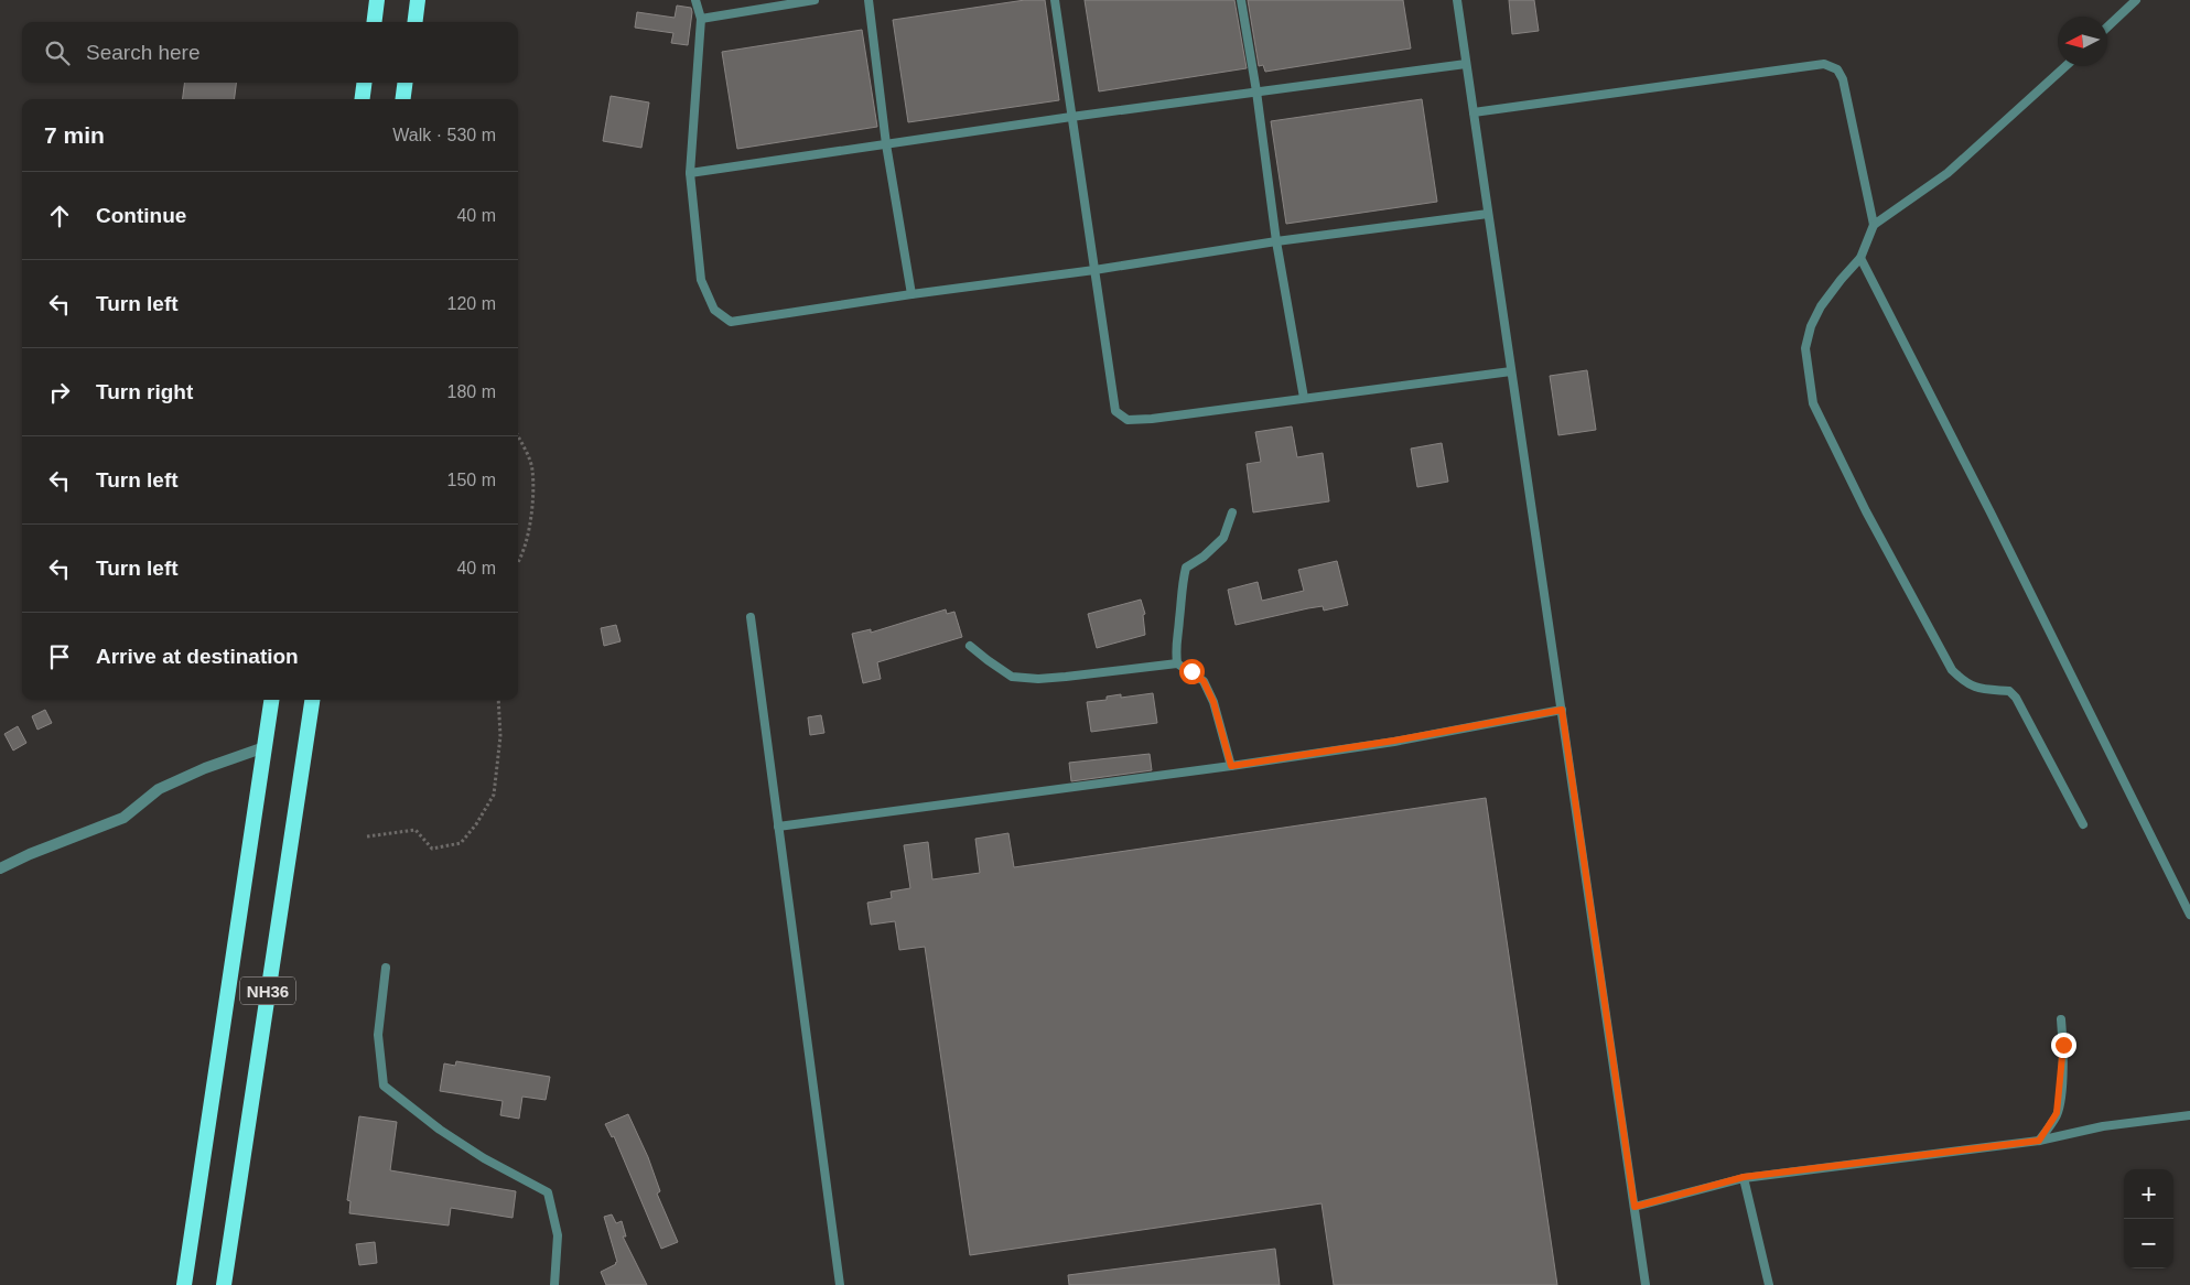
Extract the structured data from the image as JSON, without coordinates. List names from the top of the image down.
{
  "streets": {
    "highway": ["NH36"]
  },
  "north": "left",
  "page": {
    "search": "Search here",
    "heading": ["7 min", "Walk · 530 m"],
    "list": [
      ["Continue", "40 m"],
      ["Turn left", "120 m"],
      ["Turn right", "180 m"],
      ["Turn left", "150 m"],
      ["Turn left", "40 m"],
      "Arrive at destination"
    ],
    "map_buttons": ["+", "−"]
  }
}
